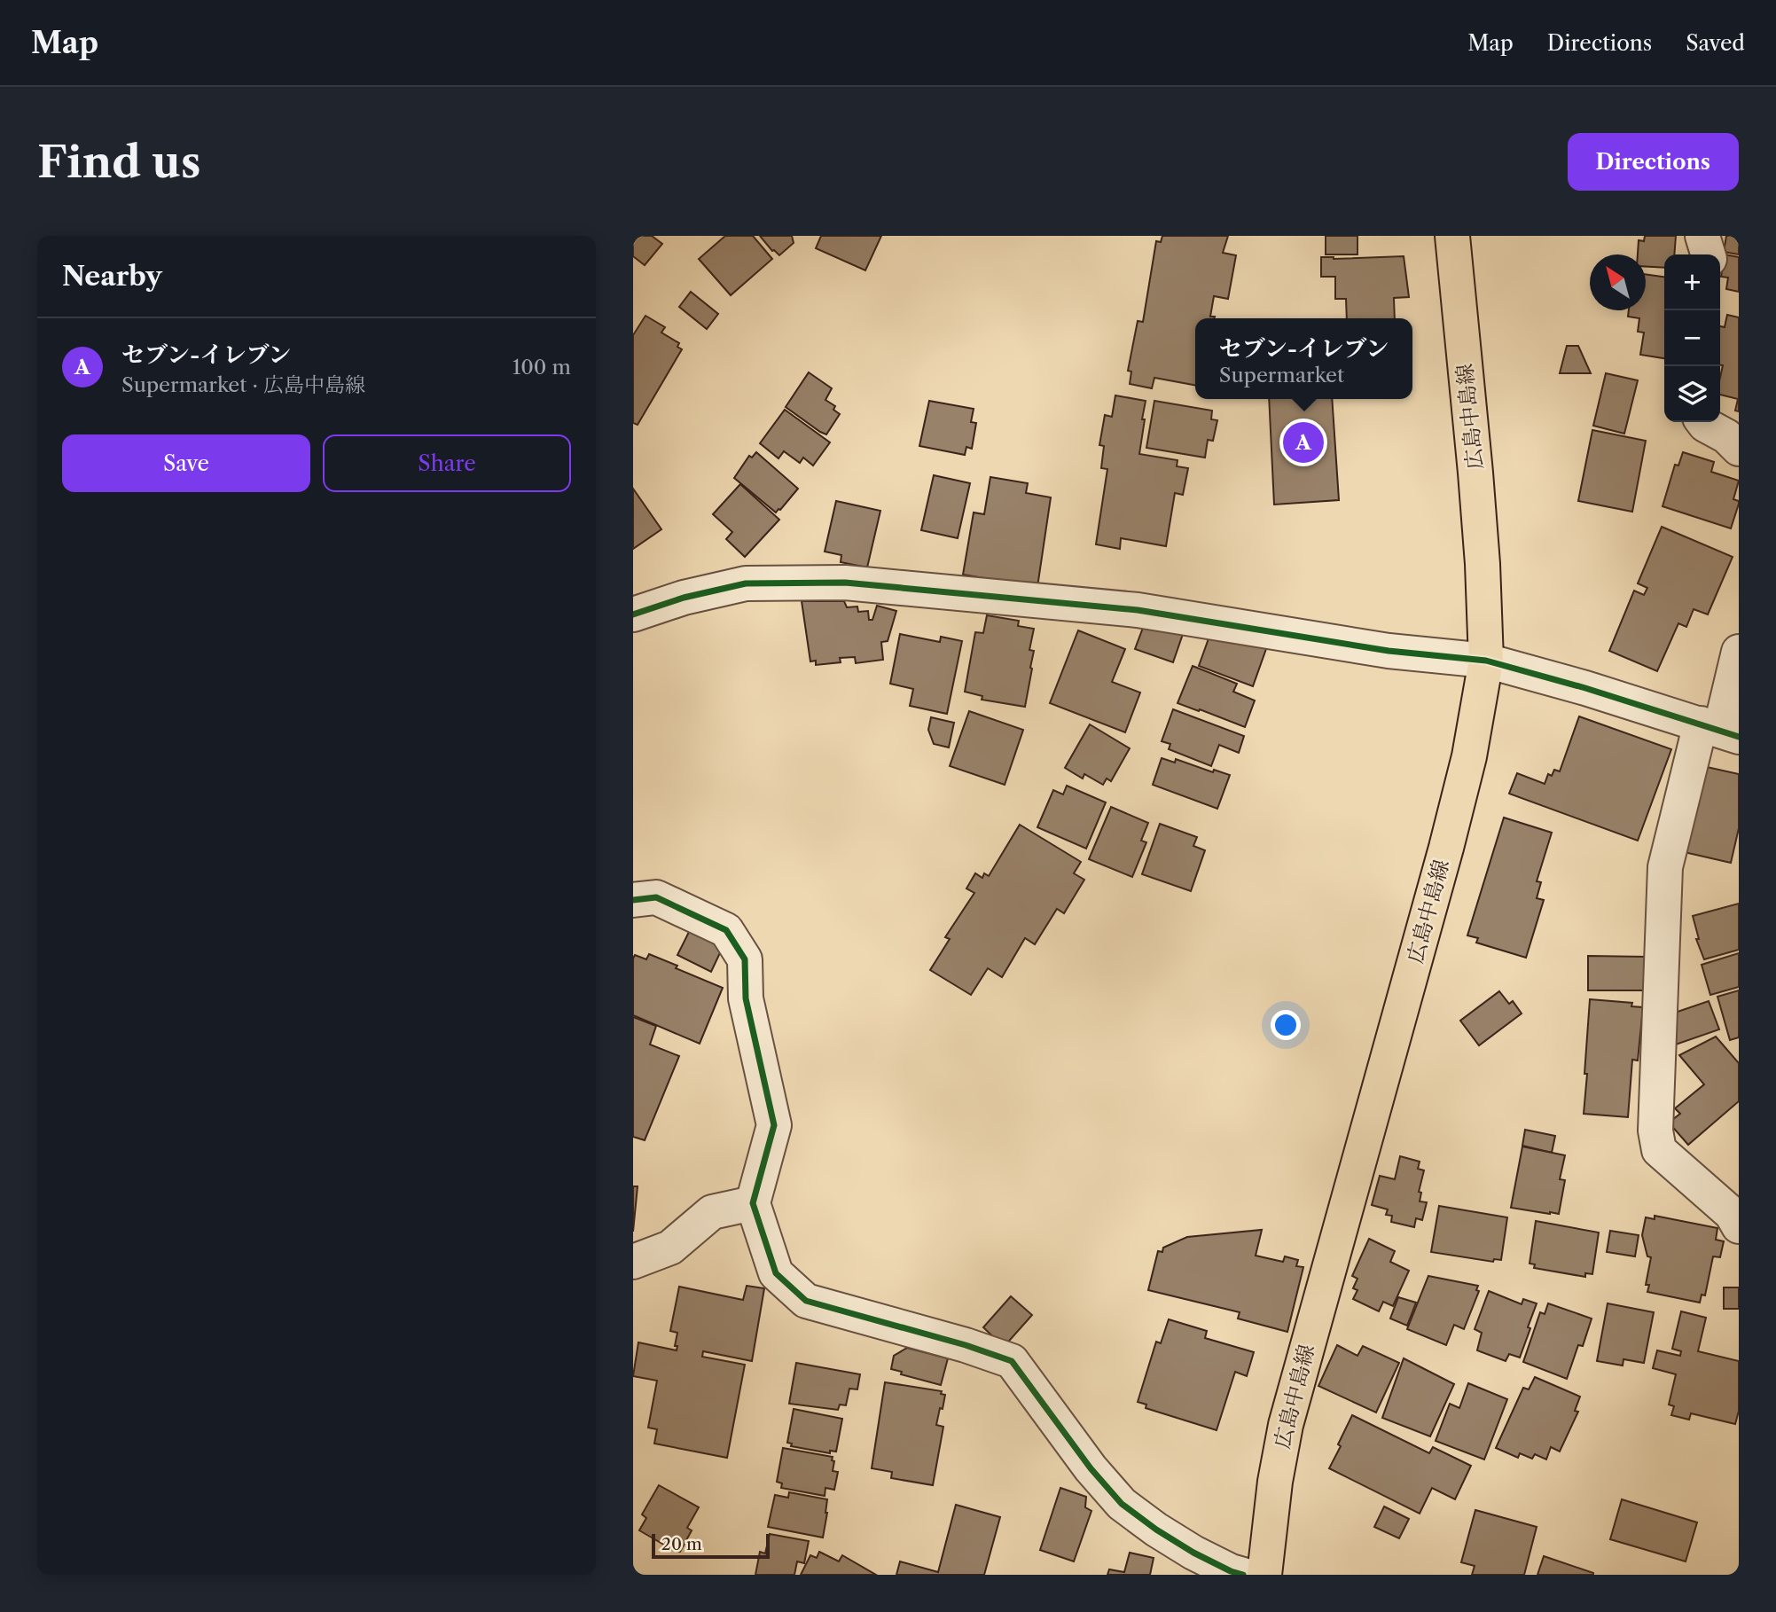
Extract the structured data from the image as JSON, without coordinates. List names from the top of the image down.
{
  "streets": {
    "main road": ["広島中島線"]
  },
  "scale_bar": "20 m",
  "north": "top left",
  "page": {
    "header": "Map",
    "nav": ["Map", "Directions", "Saved"],
    "buttons": [
      "Directions",
      ["Save", "Share"]
    ],
    "title": "Find us",
    "heading": "Nearby",
    "map_buttons": ["+", "−"],
    "list": [
      {
        "mark": "A",
        "name": "セブン-イレブン",
        "note": "Supermarket · 広島中島線",
        "value": "100 m"
      }
    ],
    "popup": ["セブン-イレブン", "Supermarket"],
    "pins": "A",
    "scale": "20 m"
  }
}
